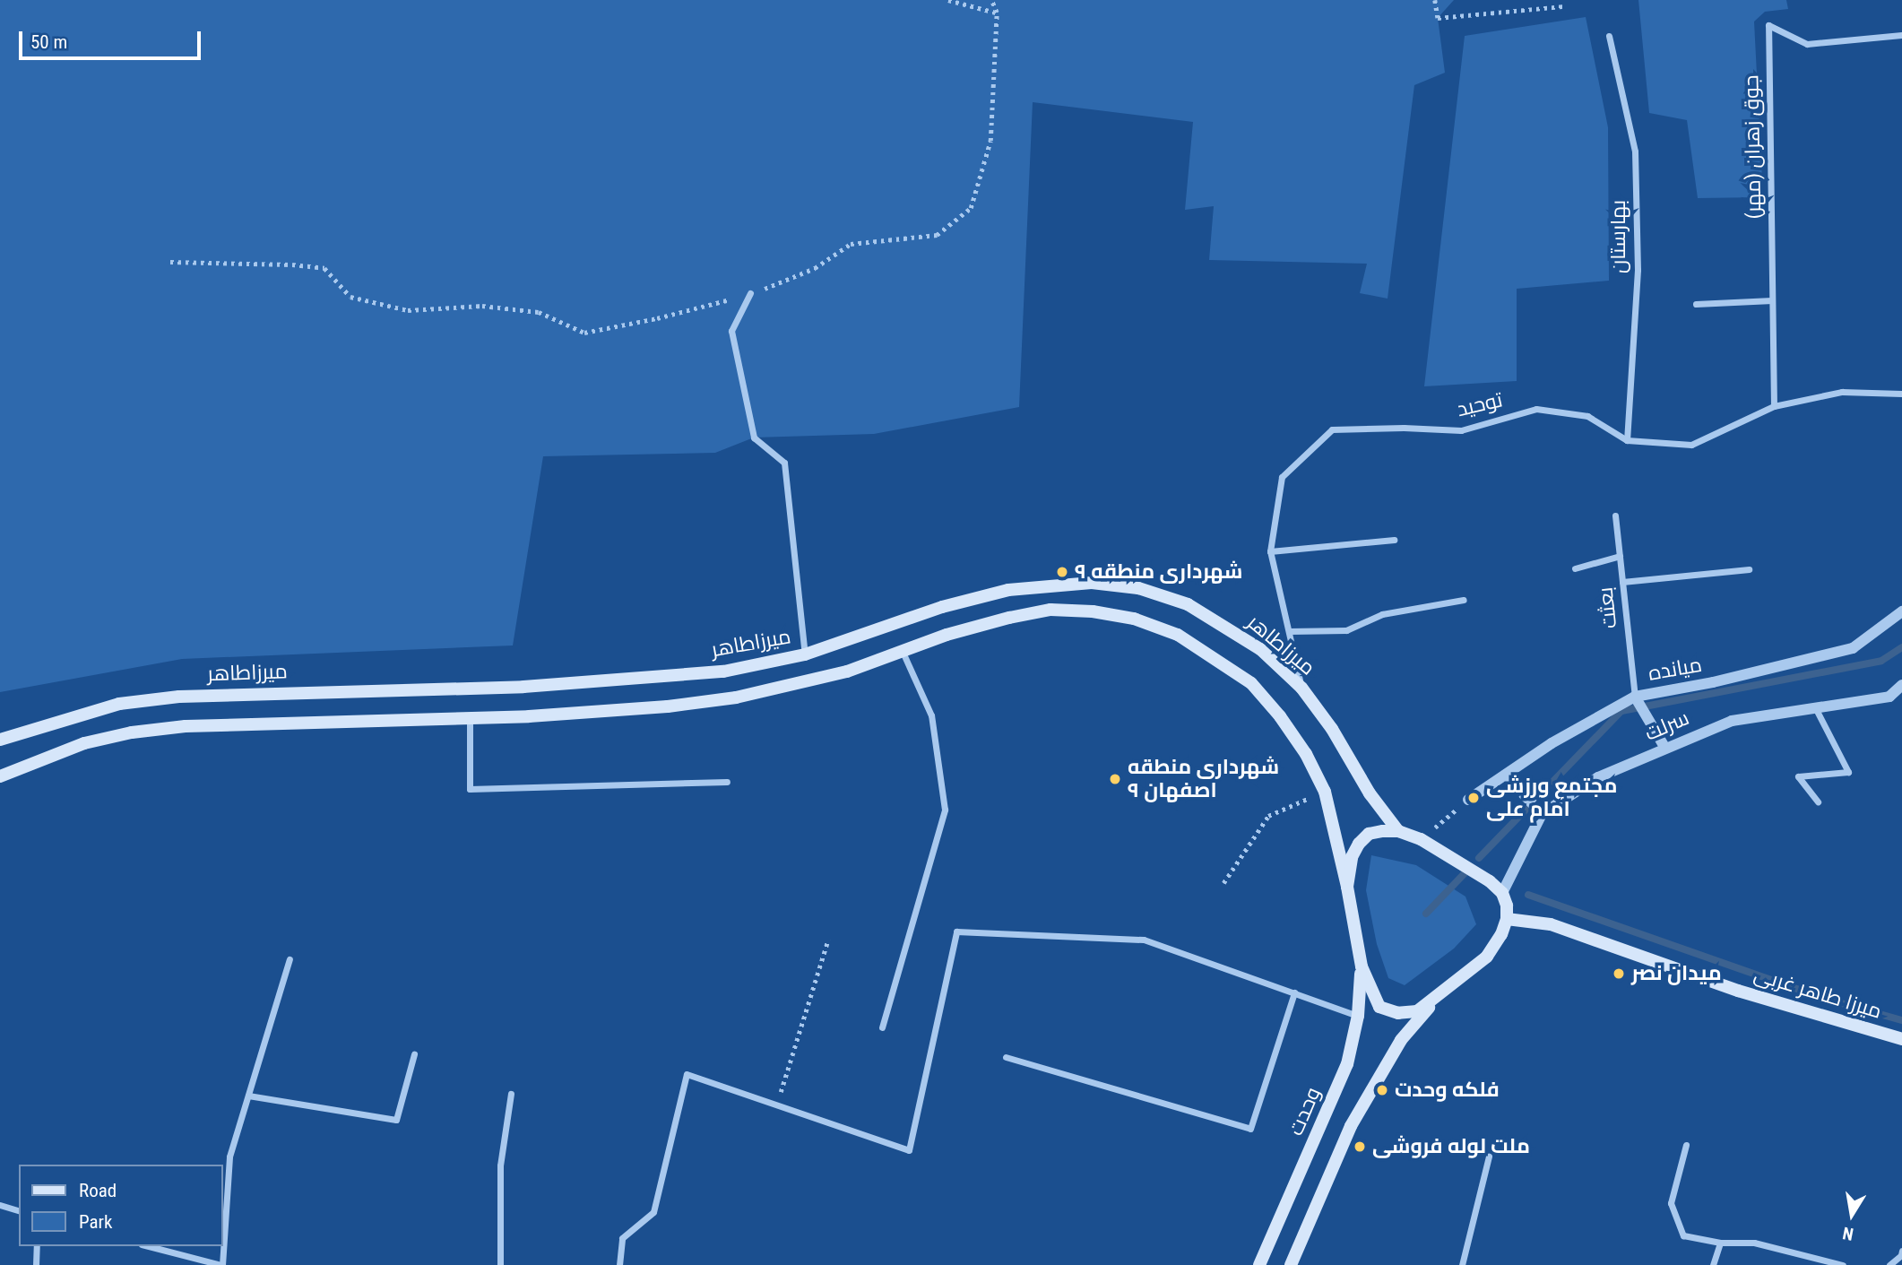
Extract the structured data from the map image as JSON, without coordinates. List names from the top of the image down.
{
  "streets": {
    "main road": ["میرزاطاهر", "میرزا طاهر غربی", "وحدت"],
    "street": [
      "جوق زهران (مهر)",
      "بهارستان",
      "توحید",
      "بعثت",
      "میانده",
      "سرلت"
    ]
  },
  "crossings": [
    ["جوق زهران (مهر)", "توحید"],
    ["بهارستان", "توحید"],
    ["توحید", "میرزاطاهر"],
    ["بعثت", "میانده"],
    ["میرزاطاهر", "میرزا طاهر غربی"],
    ["میرزاطاهر", "وحدت"],
    ["میرزا طاهر غربی", "وحدت"]
  ],
  "places": [
    "شهرداری منطقه ۹",
    "شهرداری منطقه ۹ اصفهان",
    "مجتمع ورزشی امام علی",
    "میدان نصر",
    "فلکه وحدت",
    "ملت لوله فروشی"
  ],
  "legend": ["Road", "Park"],
  "scale_bar": "50 m",
  "north": "bottom"
}
